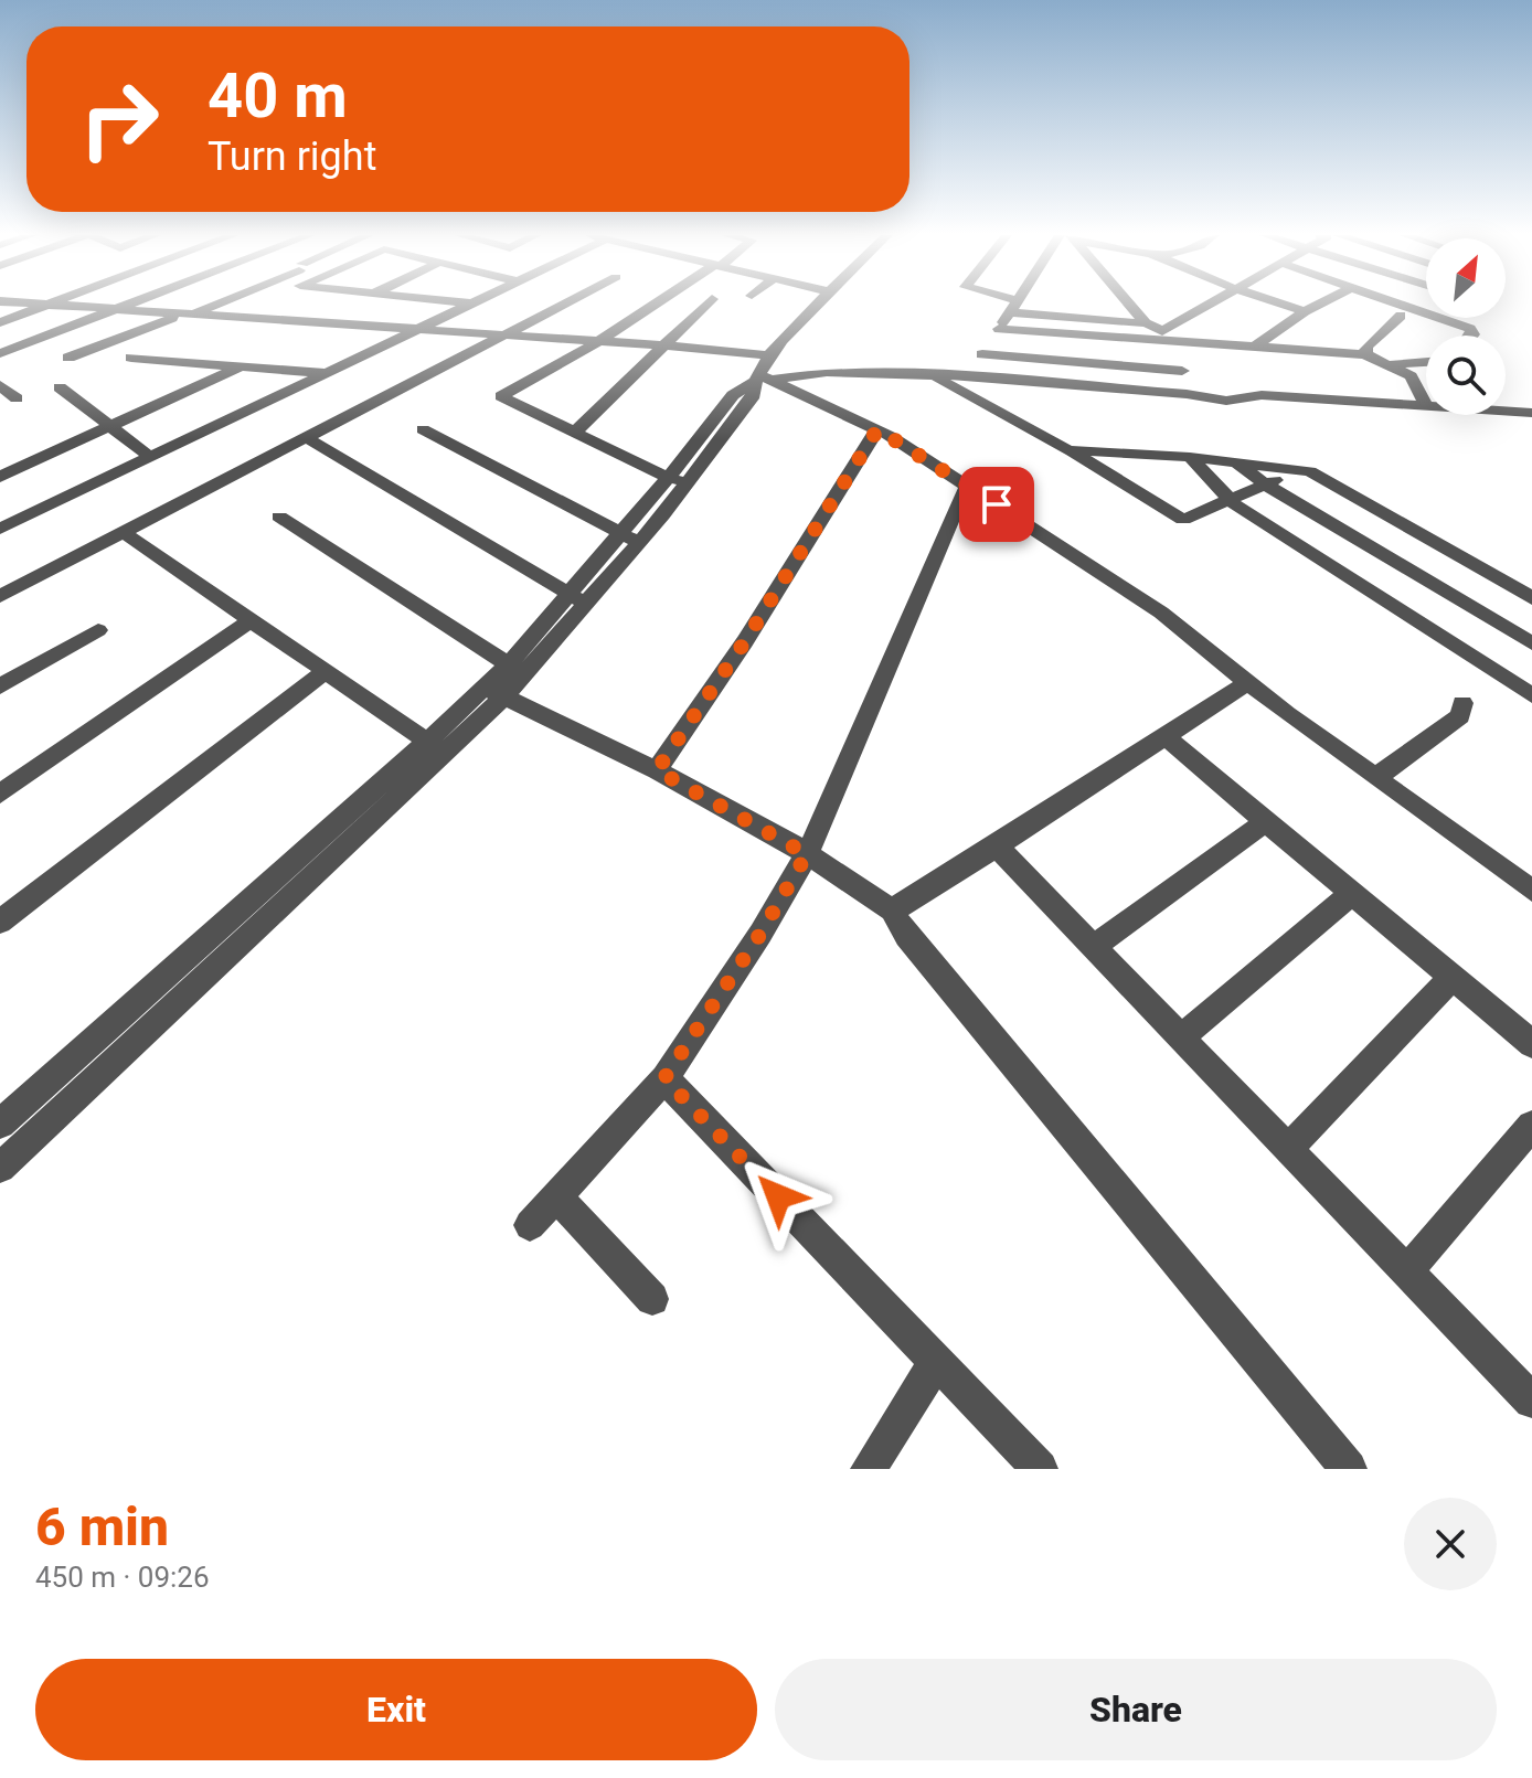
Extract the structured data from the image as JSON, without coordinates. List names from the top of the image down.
{
  "north": "top right",
  "page": {
    "turn": ["40 m", "Turn right"],
    "heading": ["6 min", "450 m · 09:26"],
    "buttons": ["Exit", "Share"]
  }
}
